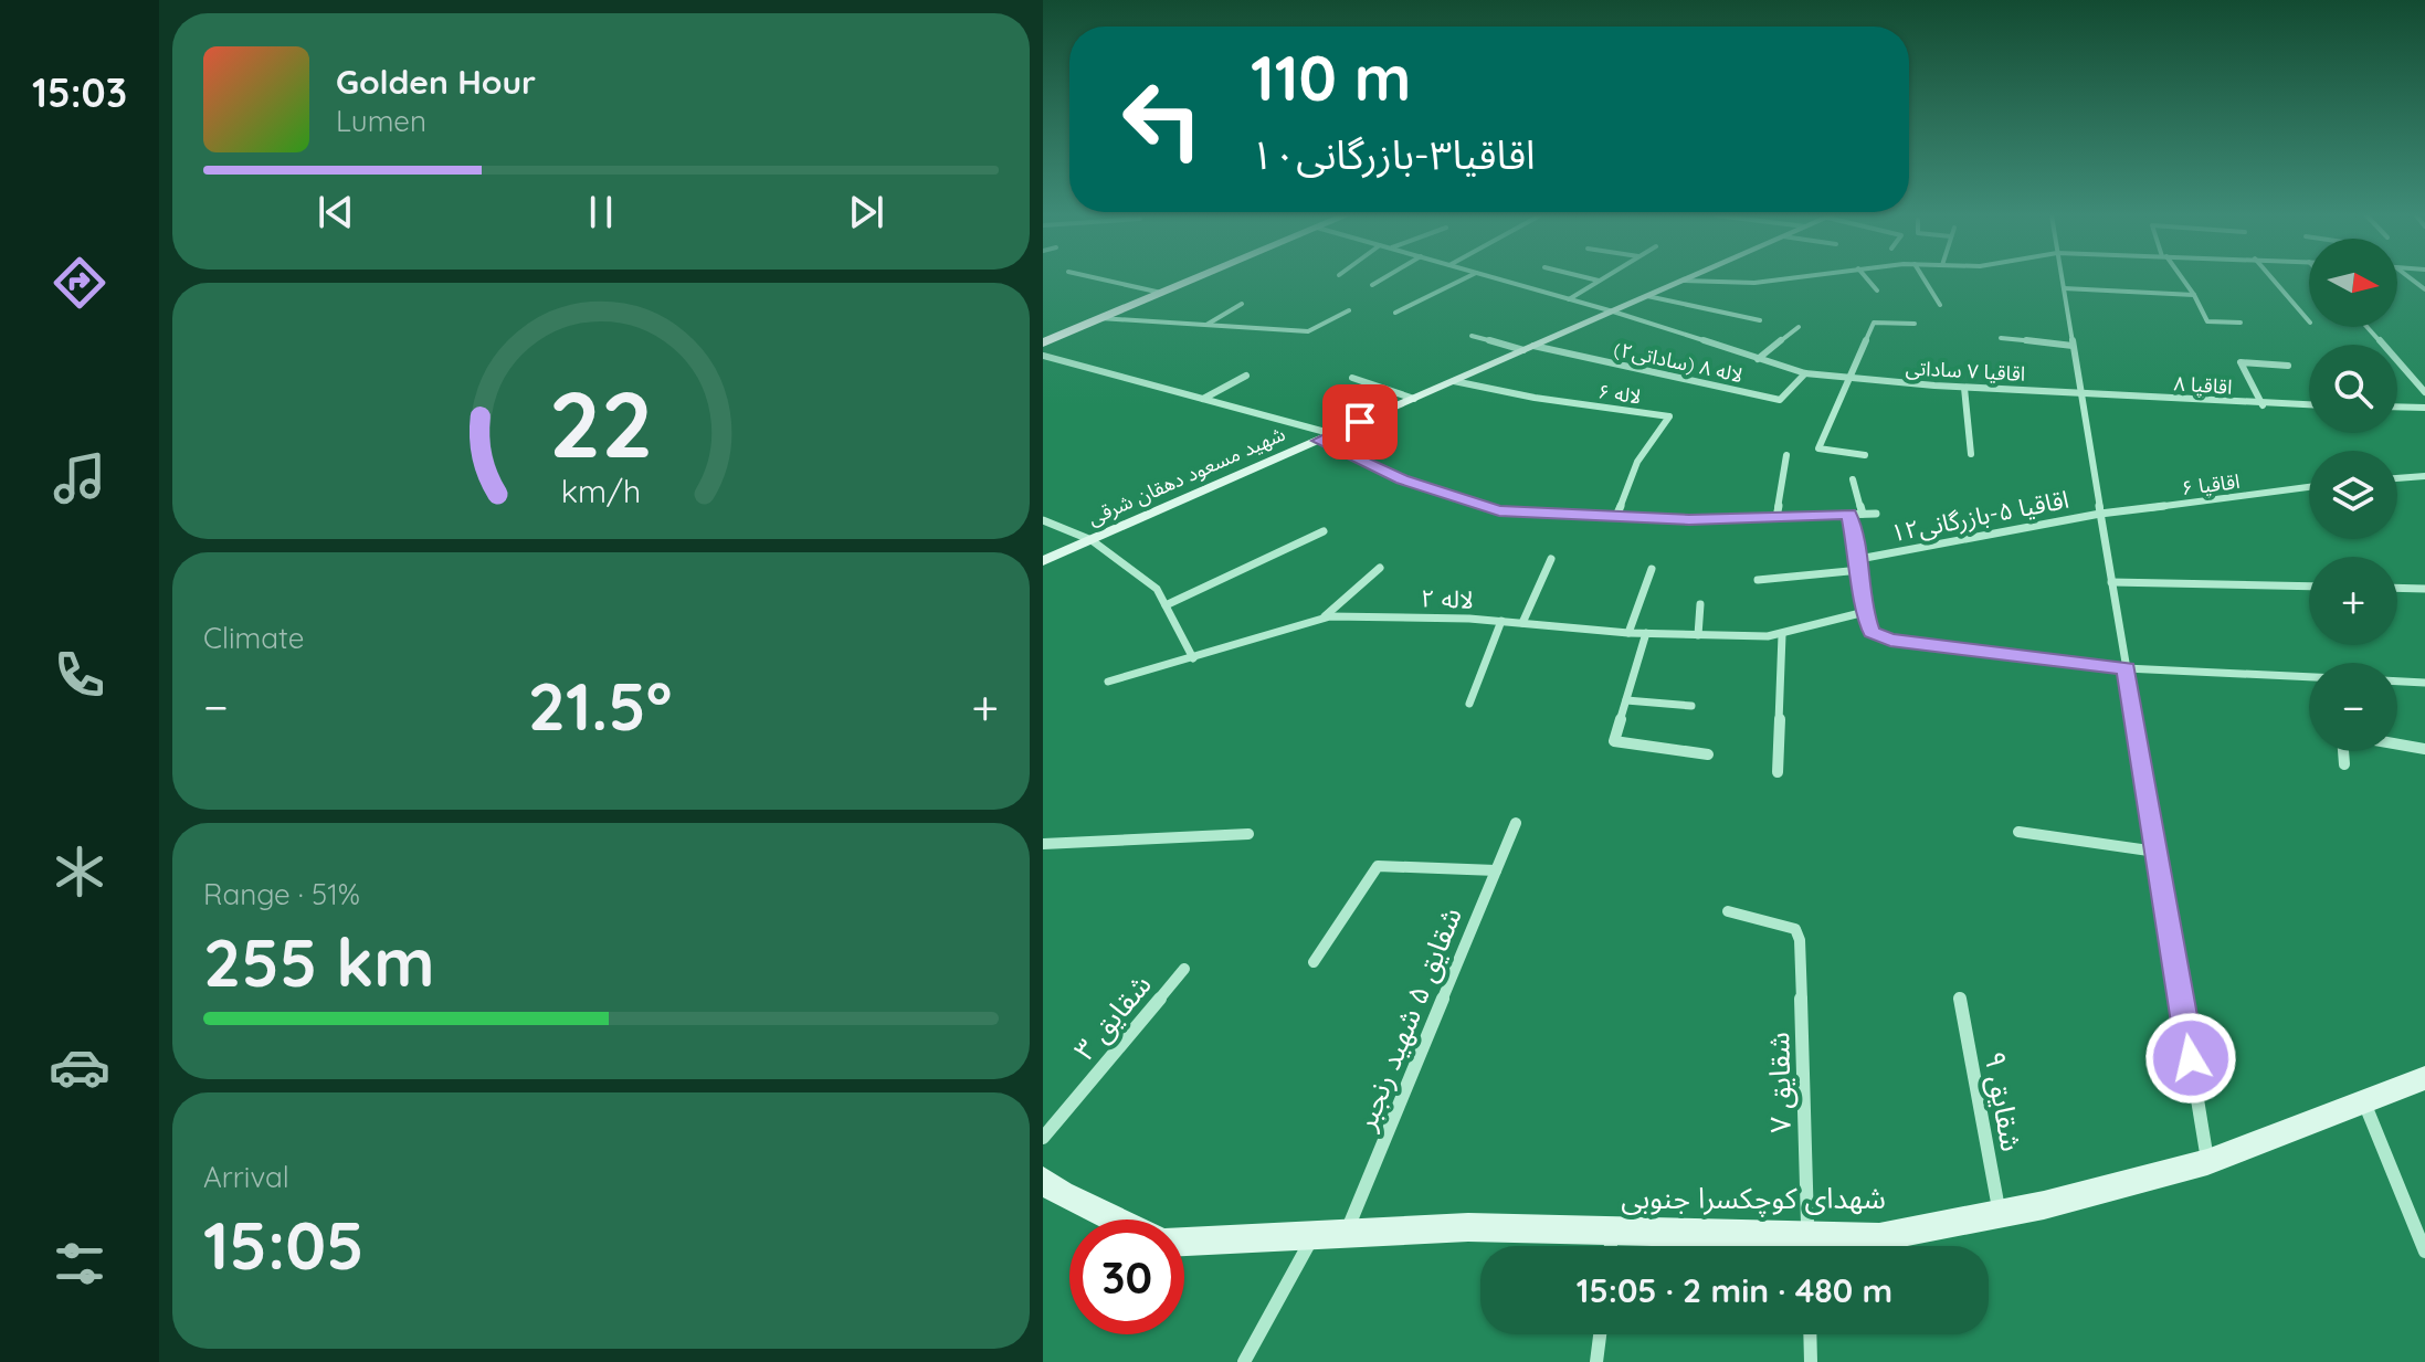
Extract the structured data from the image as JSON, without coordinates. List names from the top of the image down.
{
  "streets": {
    "main road": ["شهید مسعود دهقان شرقی", "شهدای کوچکسرا جنوبی"],
    "street": [
      "لاله ۸ (ساداتی۲)",
      "اقاقیا ۷ ساداتی",
      "اقاقیا ۸",
      "لاله ۶",
      "اقاقیا ۶",
      "اقاقیا ۵-بازرگانی۱۲",
      "لاله ۲",
      "شقایق ۳",
      "شقایق ۵ شهید رنجبر",
      "شقایق ۷",
      "شقایق ۹"
    ]
  },
  "crossings": [
    ["لاله ۸ (ساداتی۲)", "اقاقیا ۷ ساداتی"],
    ["لاله ۸ (ساداتی۲)", "شهید مسعود دهقان شرقی"],
    ["اقاقیا ۷ ساداتی", "اقاقیا ۸"],
    ["اقاقیا ۷ ساداتی", "شهید مسعود دهقان شرقی"],
    ["لاله ۶", "شهید مسعود دهقان شرقی"],
    ["اقاقیا ۶", "اقاقیا ۵-بازرگانی۱۲"],
    ["شقایق ۵ شهید رنجبر", "شهدای کوچکسرا جنوبی"],
    ["شقایق ۹", "شهدای کوچکسرا جنوبی"]
  ],
  "north": "right",
  "page": {
    "tabs": "15:03",
    "turn": ["110 m", "اقاقیا۳-بازرگانی۱۰"],
    "song": ["Golden Hour", "Lumen"],
    "map_buttons": ["+", "−"],
    "tile": [
      "Climate",
      ["Range · 51%", "255 km"],
      ["Arrival", "15:05"]
    ],
    "heat": ["−", "21.5°", "+"],
    "limit": "30",
    "trip": "15:05 · 2 min · 480 m",
    "gauge": ["22", "km/h"]
  }
}
